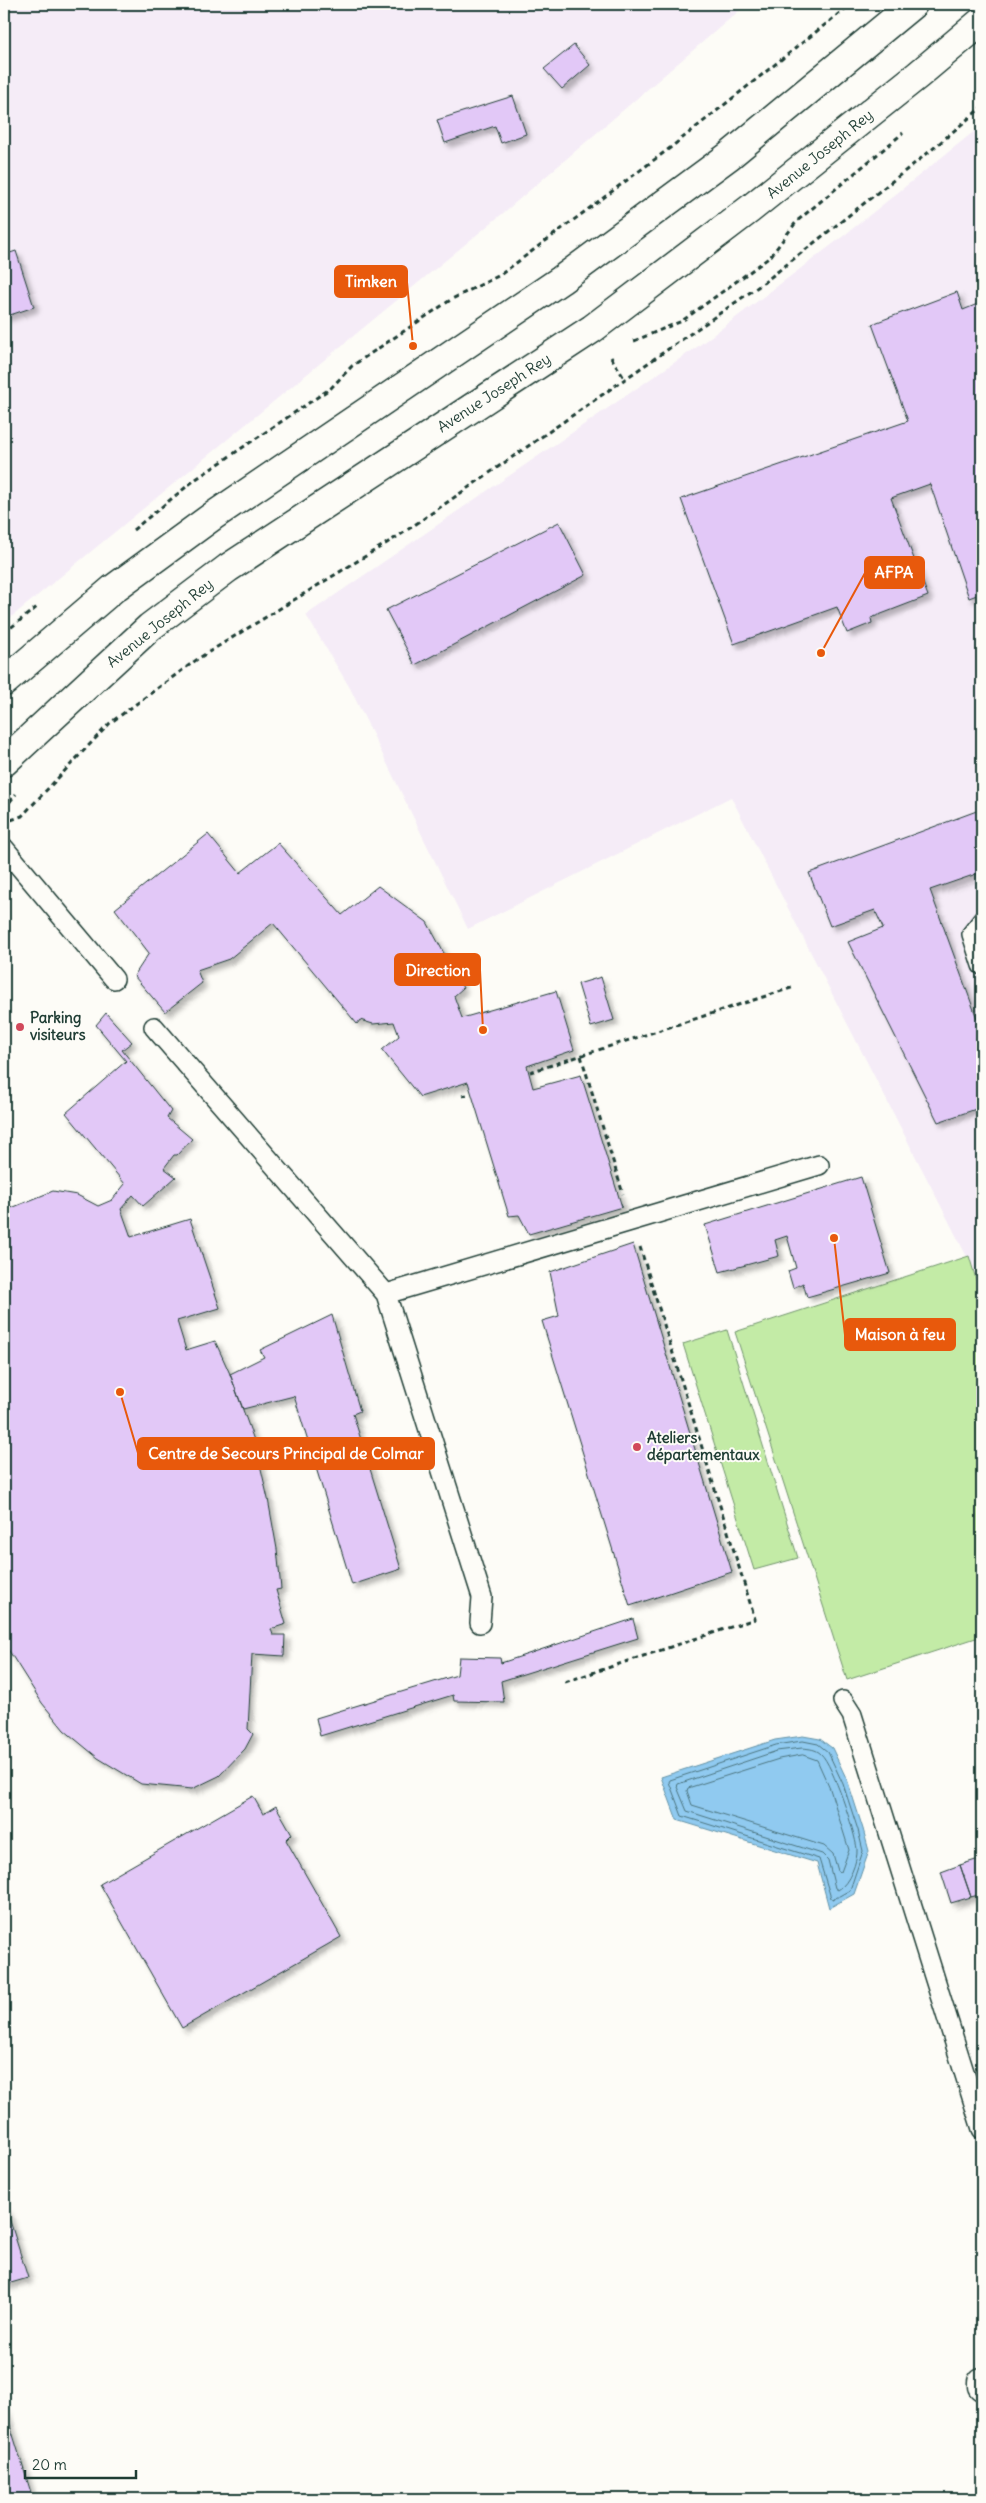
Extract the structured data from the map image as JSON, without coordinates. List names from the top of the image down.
{
  "streets": {
    "main road": ["Avenue Joseph Rey"]
  },
  "places": [
    "Timken",
    "AFPA",
    "Parking visiteurs",
    "Direction",
    "Maison à feu",
    "Centre de Secours Principal de Colmar",
    "Ateliers départementaux"
  ],
  "scale_bar": "20 m"
}
